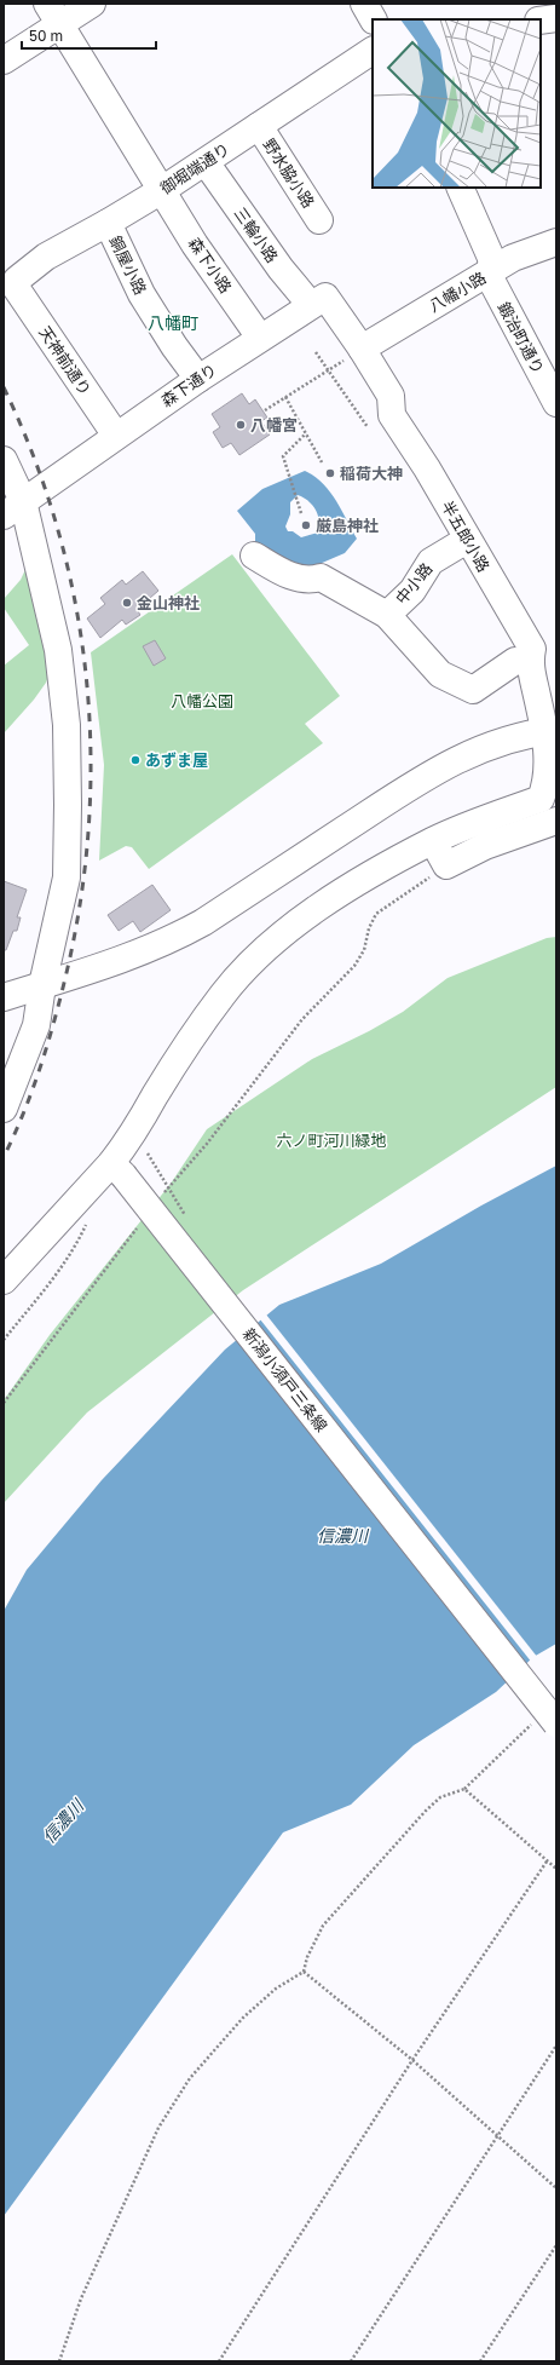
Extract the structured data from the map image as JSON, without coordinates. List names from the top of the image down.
{
  "streets": {
    "street": [
      "御堀端通り",
      "野水脇小路",
      "三輪小路",
      "銅屋小路",
      "森下小路",
      "八幡小路",
      "鍛治町通り",
      "天神前通り",
      "森下通り",
      "半五郎小路",
      "中小路",
      "新潟小須戸三条線"
    ]
  },
  "crossings": [
    ["御堀端通り", "野水脇小路"],
    ["御堀端通り", "三輪小路"],
    ["御堀端通り", "銅屋小路"],
    ["御堀端通り", "森下小路"],
    ["御堀端通り", "天神前通り"],
    ["三輪小路", "森下通り"],
    ["銅屋小路", "森下通り"],
    ["森下小路", "森下通り"],
    ["八幡小路", "鍛治町通り"],
    ["八幡小路", "森下通り"],
    ["八幡小路", "半五郎小路"],
    ["天神前通り", "森下通り"],
    ["森下通り", "半五郎小路"],
    ["半五郎小路", "中小路"],
    ["半五郎小路", "新潟小須戸三条線"]
  ],
  "districts": ["八幡町"],
  "water": ["信濃川"],
  "parks": ["八幡公園", "六ノ町河川緑地"],
  "places": [
    "八幡宮",
    "稲荷大神",
    "厳島神社",
    "金山神社",
    "あずま屋"
  ],
  "scale_bar": "50 m"
}
